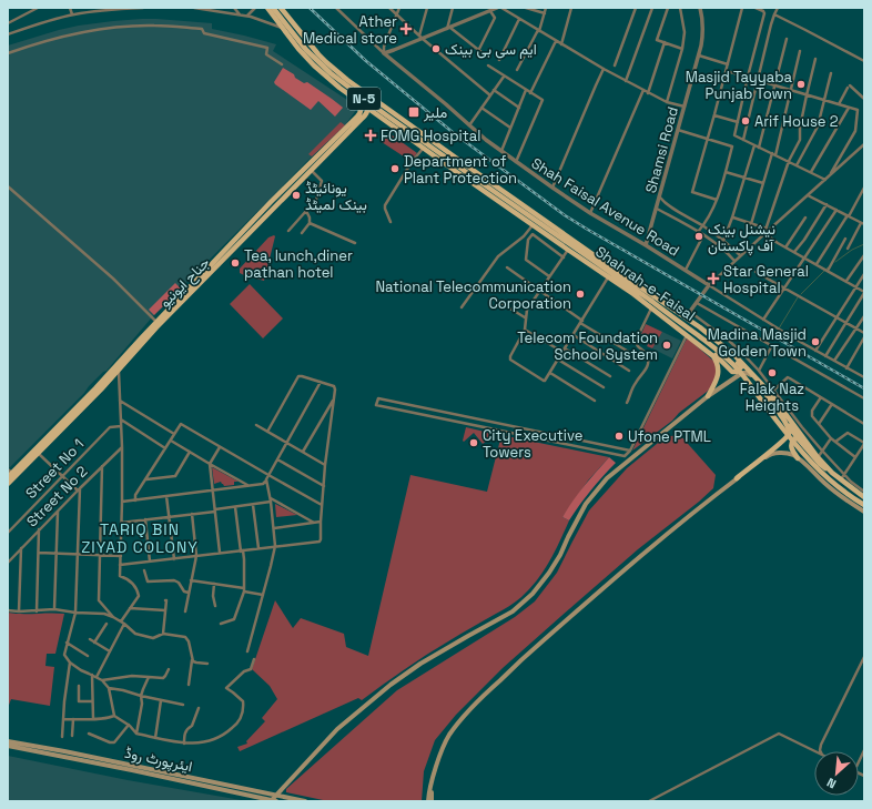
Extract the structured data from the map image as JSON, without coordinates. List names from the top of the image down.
{
  "streets": {
    "highway": ["N-5", "جناح ایونیو", "Shahrah-e-Faisal"],
    "main road": ["ایئرپورٹ روڈ"],
    "street": [
      "Shamsi Road",
      "Shah Faisal Avenue Road",
      "Street No 1",
      "Street No 2"
    ]
  },
  "crossings": [
    ["N-5", "Shahrah-e-Faisal"],
    ["Shamsi Road", "Shah Faisal Avenue Road"]
  ],
  "districts": ["TARIQ BIN ZIYAD COLONY"],
  "places": {
    "health": ["Ather Medical store", "FOMG Hospital", "Star General Hospital"],
    "other": [
      "ایم سی بی بینک",
      "Masjid Tayyaba Punjab Town",
      "Arif House 2",
      "Department of Plant Protection",
      "یونائیٹڈ بینک لمیٹڈ",
      "نیشنل بینک آف پاکستان",
      "Tea, lunch,diner pathan hotel",
      "National Telecommunication Corporation",
      "Madina Masjid Golden Town",
      "Telecom Foundation School System",
      "Falak Naz Heights",
      "Ufone PTML",
      "City Executive Towers"
    ],
    "transit": ["ملیر"]
  },
  "north": "bottom left"
}
